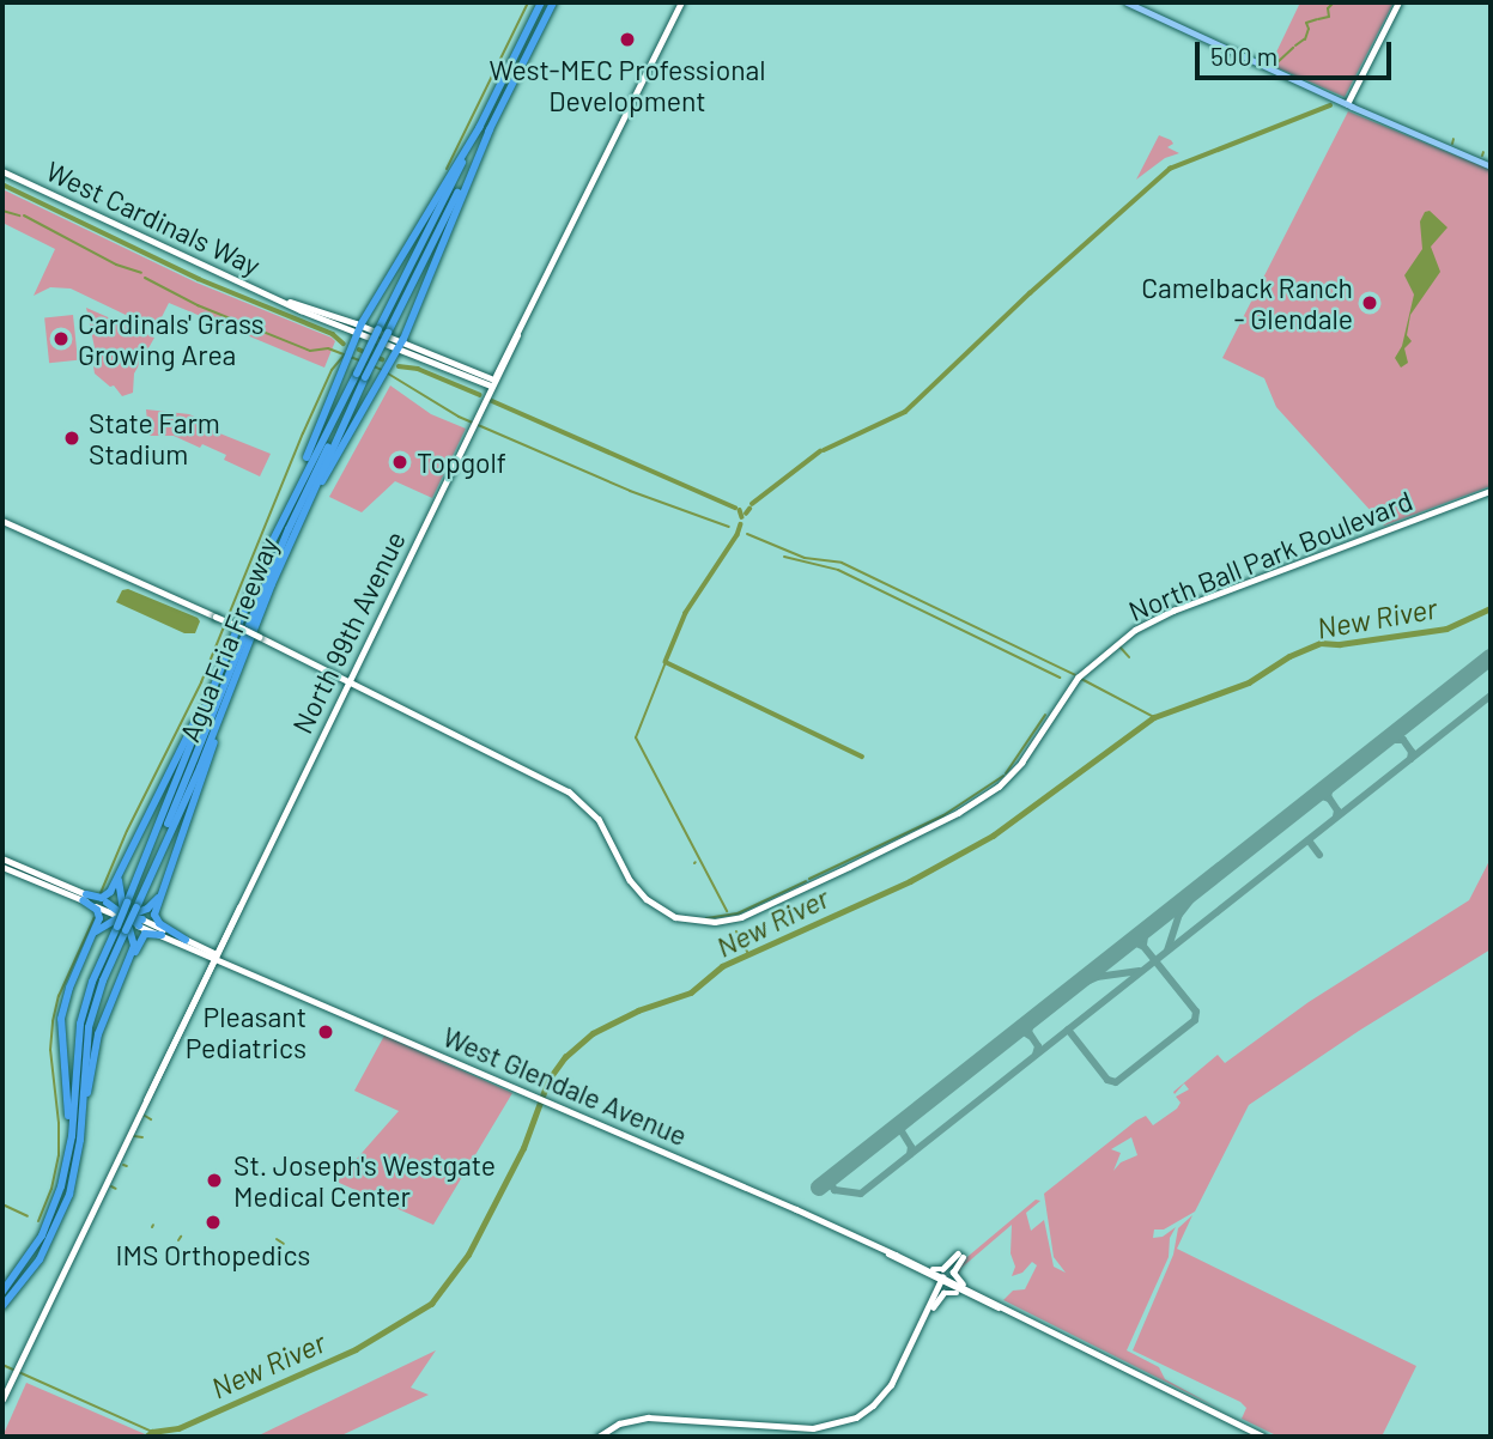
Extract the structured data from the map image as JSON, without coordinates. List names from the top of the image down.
{
  "streets": {
    "highway": ["Agua Fria Freeway"],
    "main road": [
      "West Cardinals Way",
      "North Ball Park Boulevard",
      "North 99th Avenue",
      "West Glendale Avenue"
    ]
  },
  "crossings": [
    ["West Cardinals Way", "North 99th Avenue"],
    ["North Ball Park Boulevard", "North 99th Avenue"],
    ["North 99th Avenue", "West Glendale Avenue"]
  ],
  "water": ["New River"],
  "places": [
    "West-MEC Professional Development",
    "Camelback Ranch - Glendale",
    "Cardinals' Grass Growing Area",
    "State Farm Stadium",
    "Topgolf",
    "Pleasant Pediatrics",
    "St. Joseph's Westgate Medical Center",
    "IMS Orthopedics"
  ],
  "scale_bar": "500 m"
}
